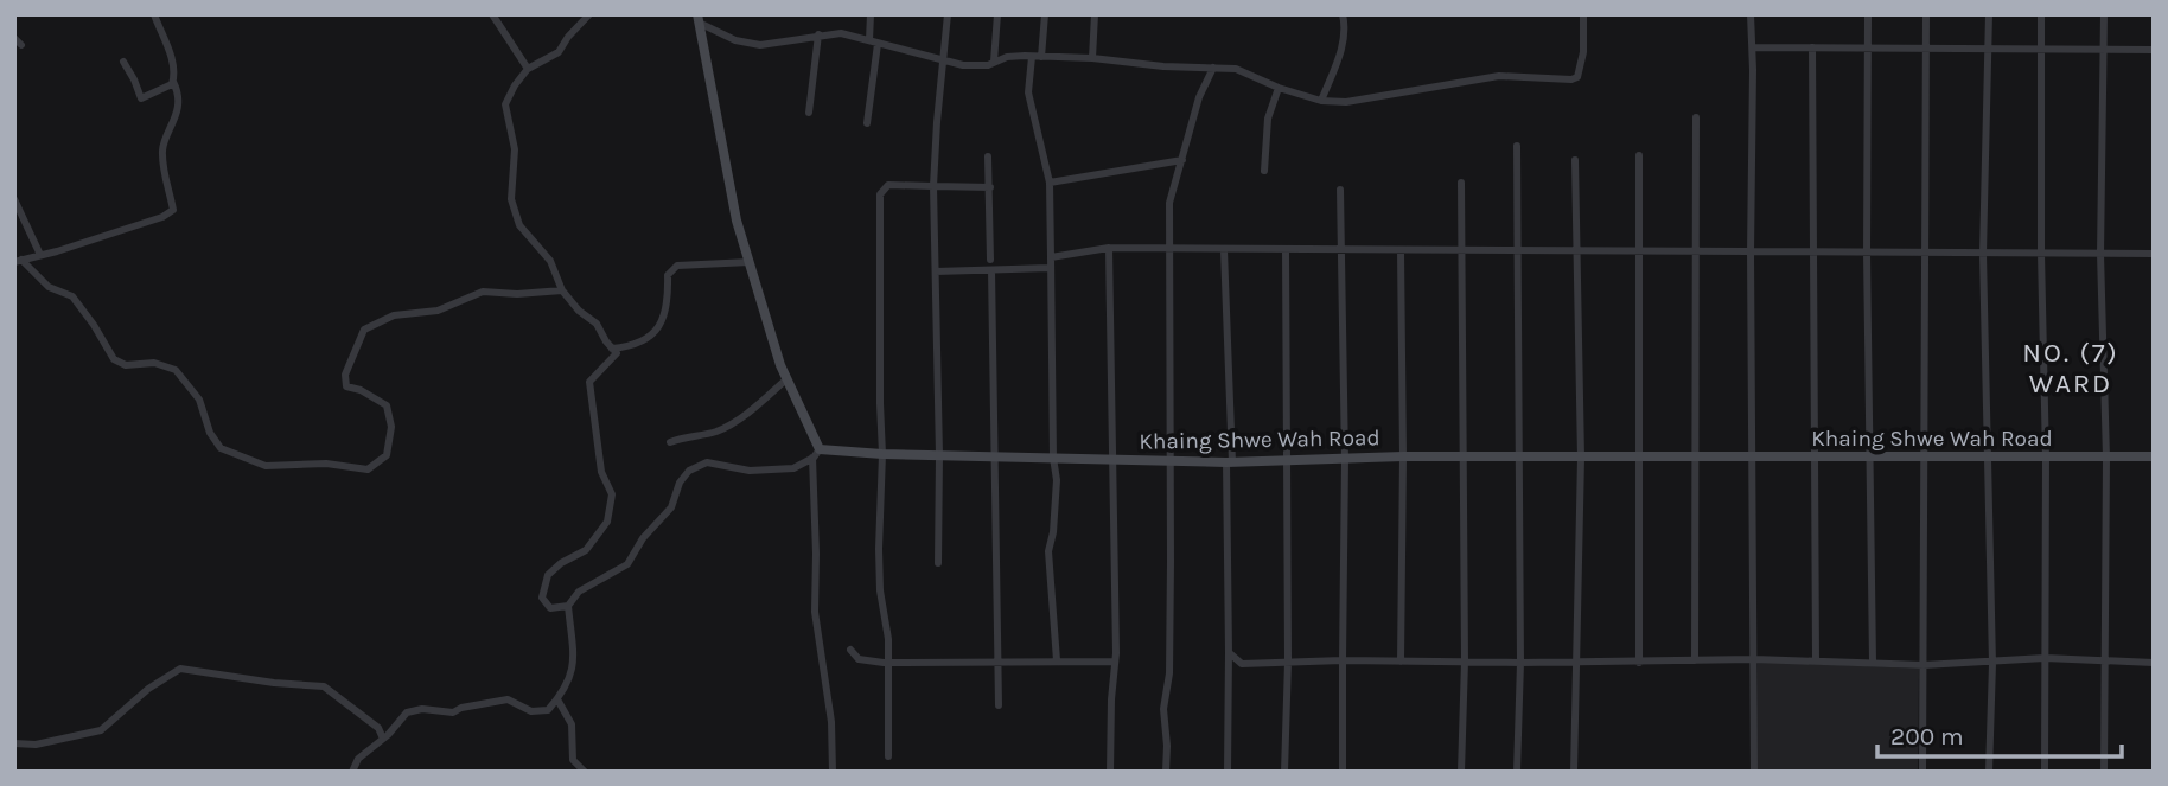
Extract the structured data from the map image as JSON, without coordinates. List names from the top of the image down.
{
  "streets": {
    "street": ["Khaing Shwe Wah Road"]
  },
  "districts": ["NO. (7) WARD"],
  "scale_bar": "200 m"
}
